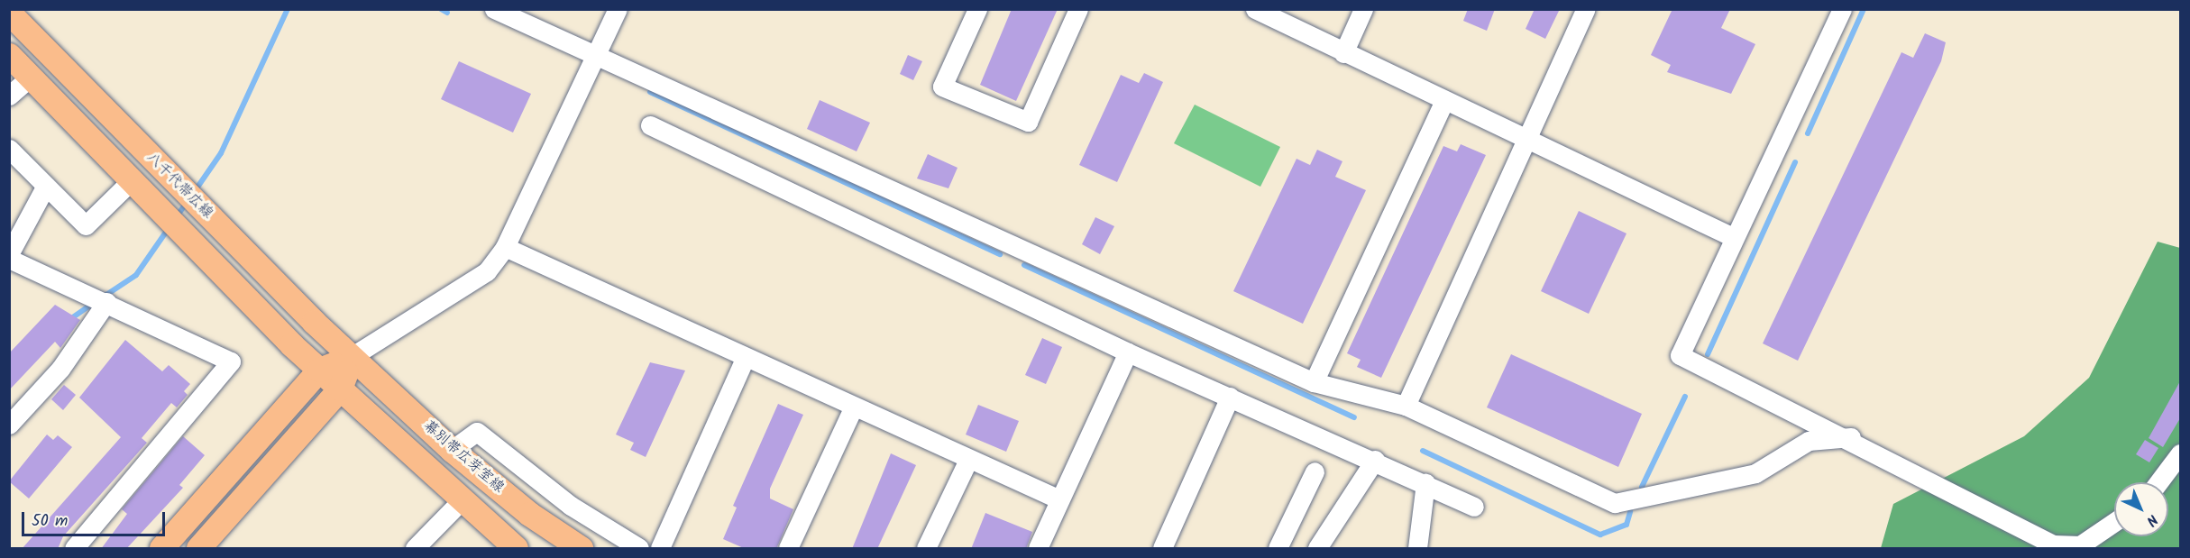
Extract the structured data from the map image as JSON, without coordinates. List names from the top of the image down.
{
  "streets": {
    "main road": ["八千代帯広線", "幕別帯広芽室線"]
  },
  "crossings": [
    ["八千代帯広線", "幕別帯広芽室線"]
  ],
  "scale_bar": "50 m",
  "north": "bottom right"
}
